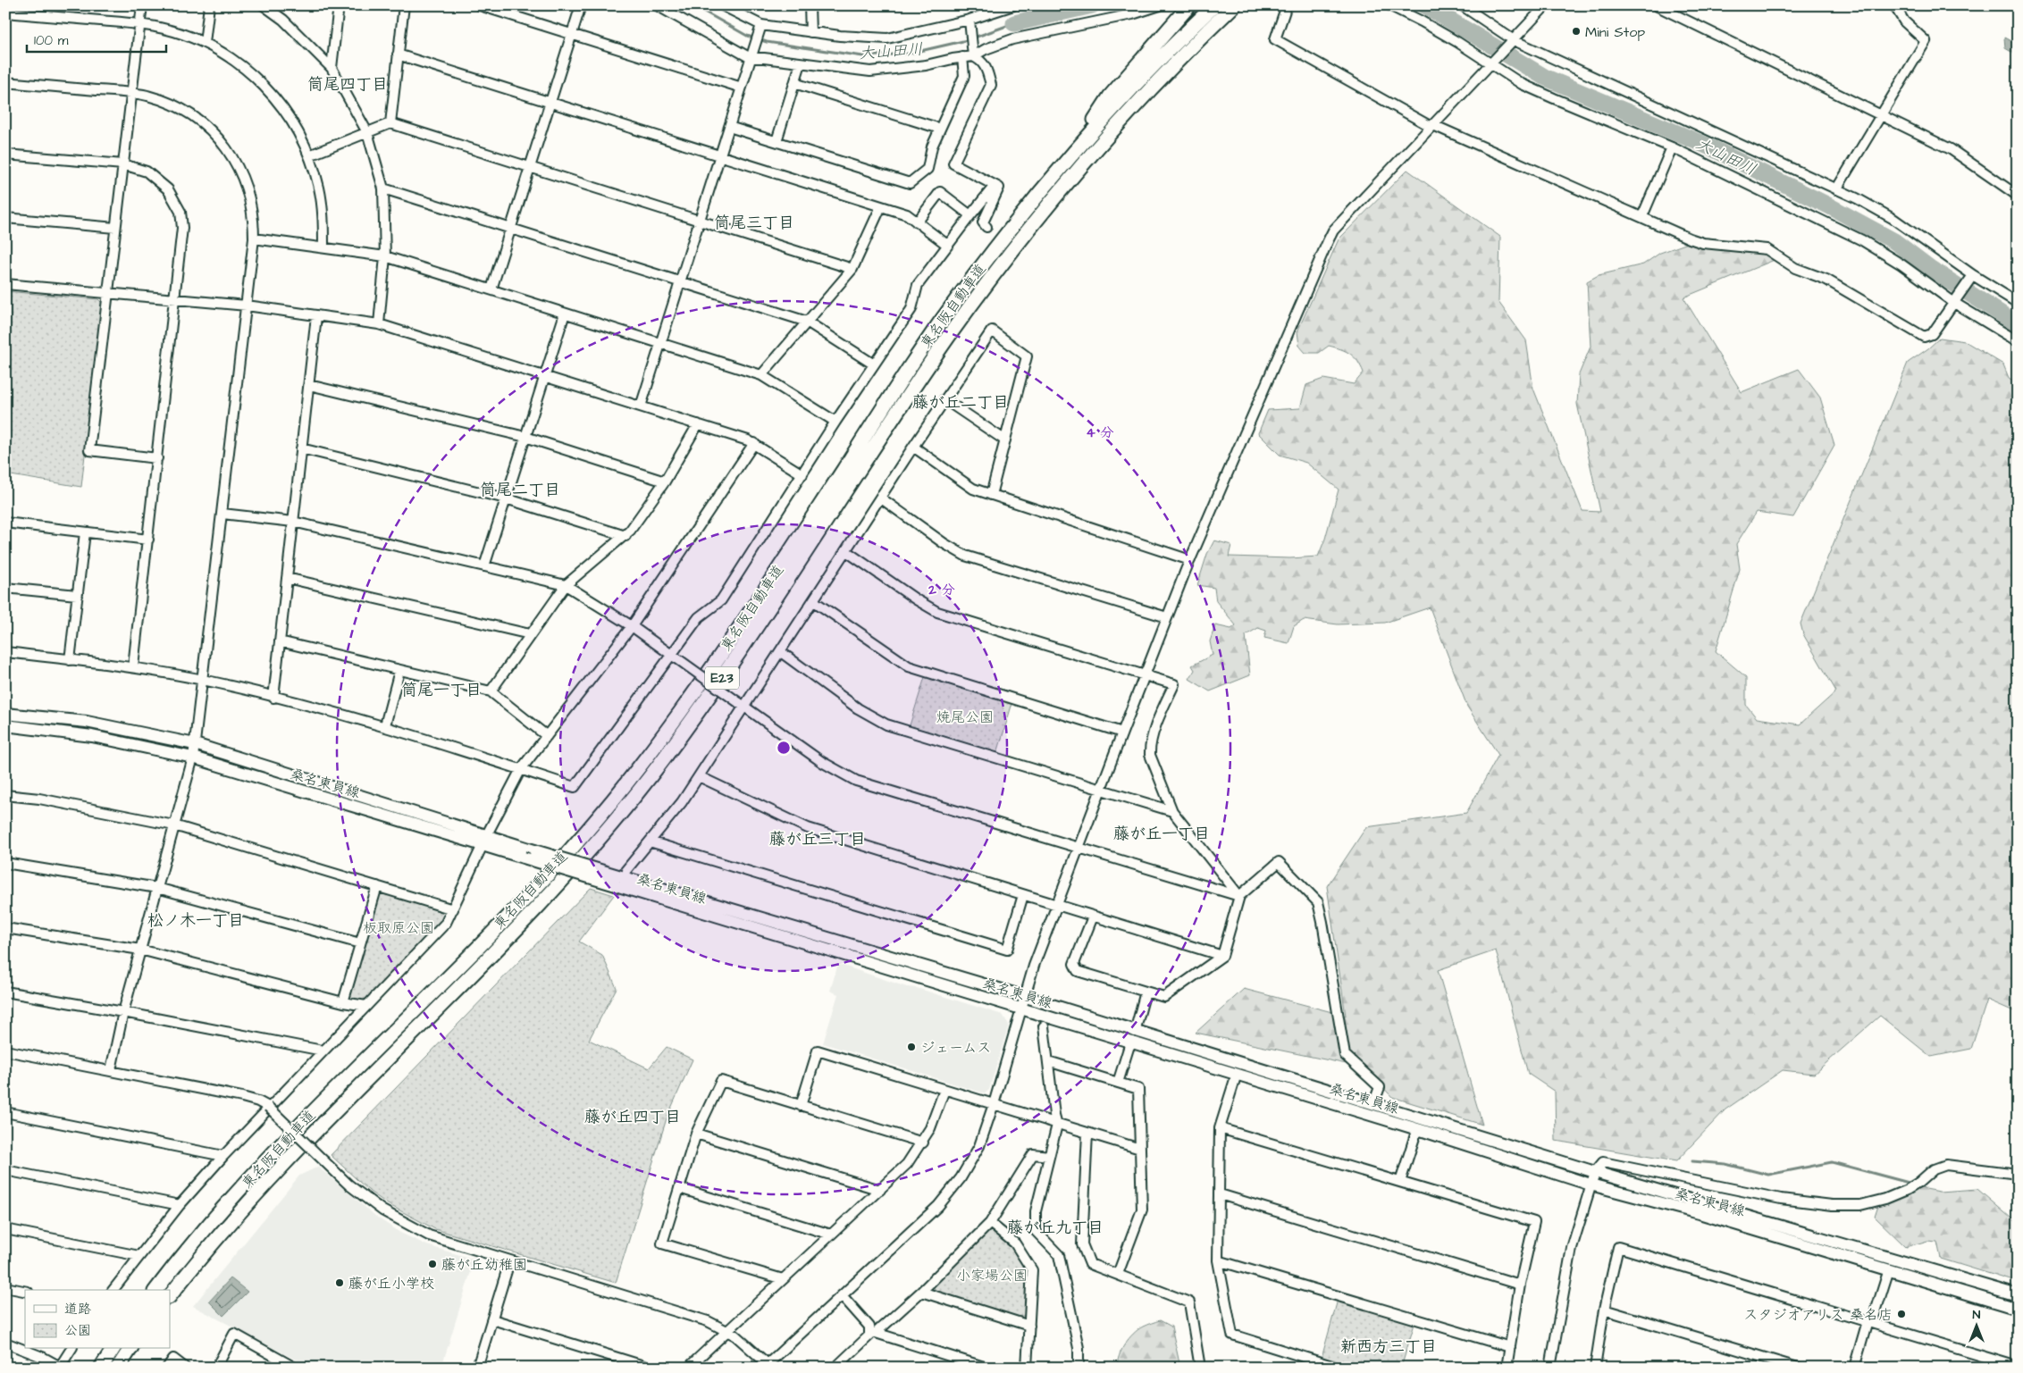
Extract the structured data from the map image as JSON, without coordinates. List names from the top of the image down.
{
  "streets": {
    "highway": ["東名阪自動車道", "E23"],
    "main road": ["桑名東員線"]
  },
  "districts": [
    "筒尾四丁目",
    "筒尾三丁目",
    "藤が丘二丁目",
    "筒尾二丁目",
    "筒尾一丁目",
    "藤が丘一丁目",
    "藤が丘三丁目",
    "松ノ木一丁目",
    "藤が丘四丁目",
    "藤が丘九丁目",
    "新西方三丁目"
  ],
  "water": ["大山田川"],
  "parks": ["焼尾公園", "板取原公園", "小家場公園"],
  "places": [
    "Mini Stop",
    "ジェームス",
    "藤が丘幼稚園",
    "藤が丘小学校",
    "スタジオアリス 桑名店"
  ],
  "legend": ["道路", "公園"],
  "scale_bar": "100 m",
  "north": "top",
  "rings": ["4 分", "2 分"]
}
